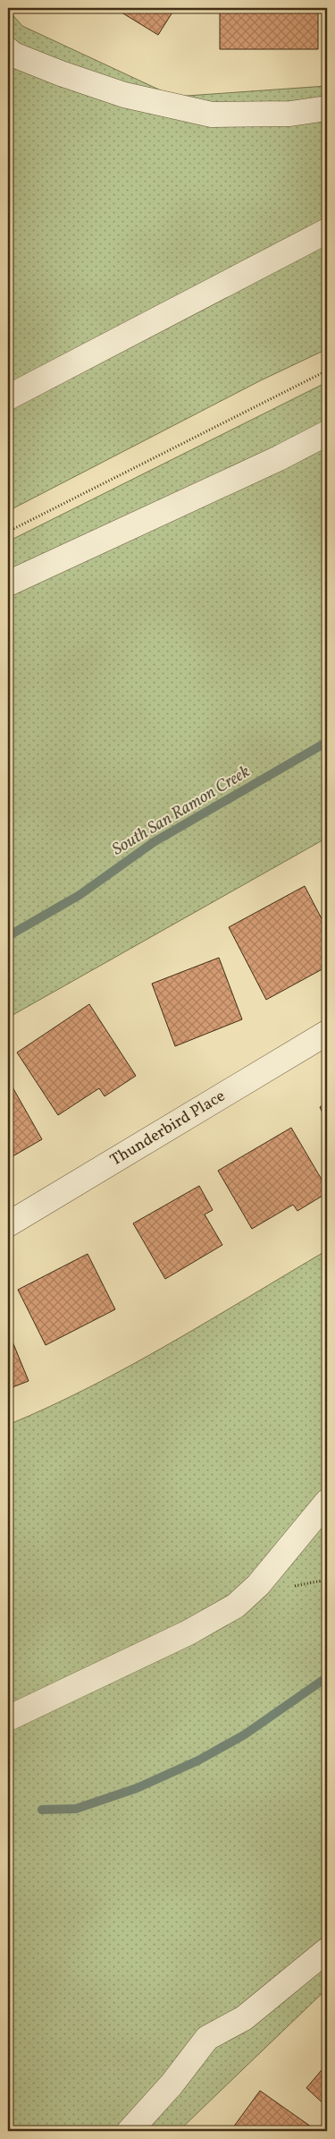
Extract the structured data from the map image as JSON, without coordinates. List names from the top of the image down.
{
  "streets": {
    "street": ["Thunderbird Place"]
  },
  "water": ["South San Ramon Creek"]
}
